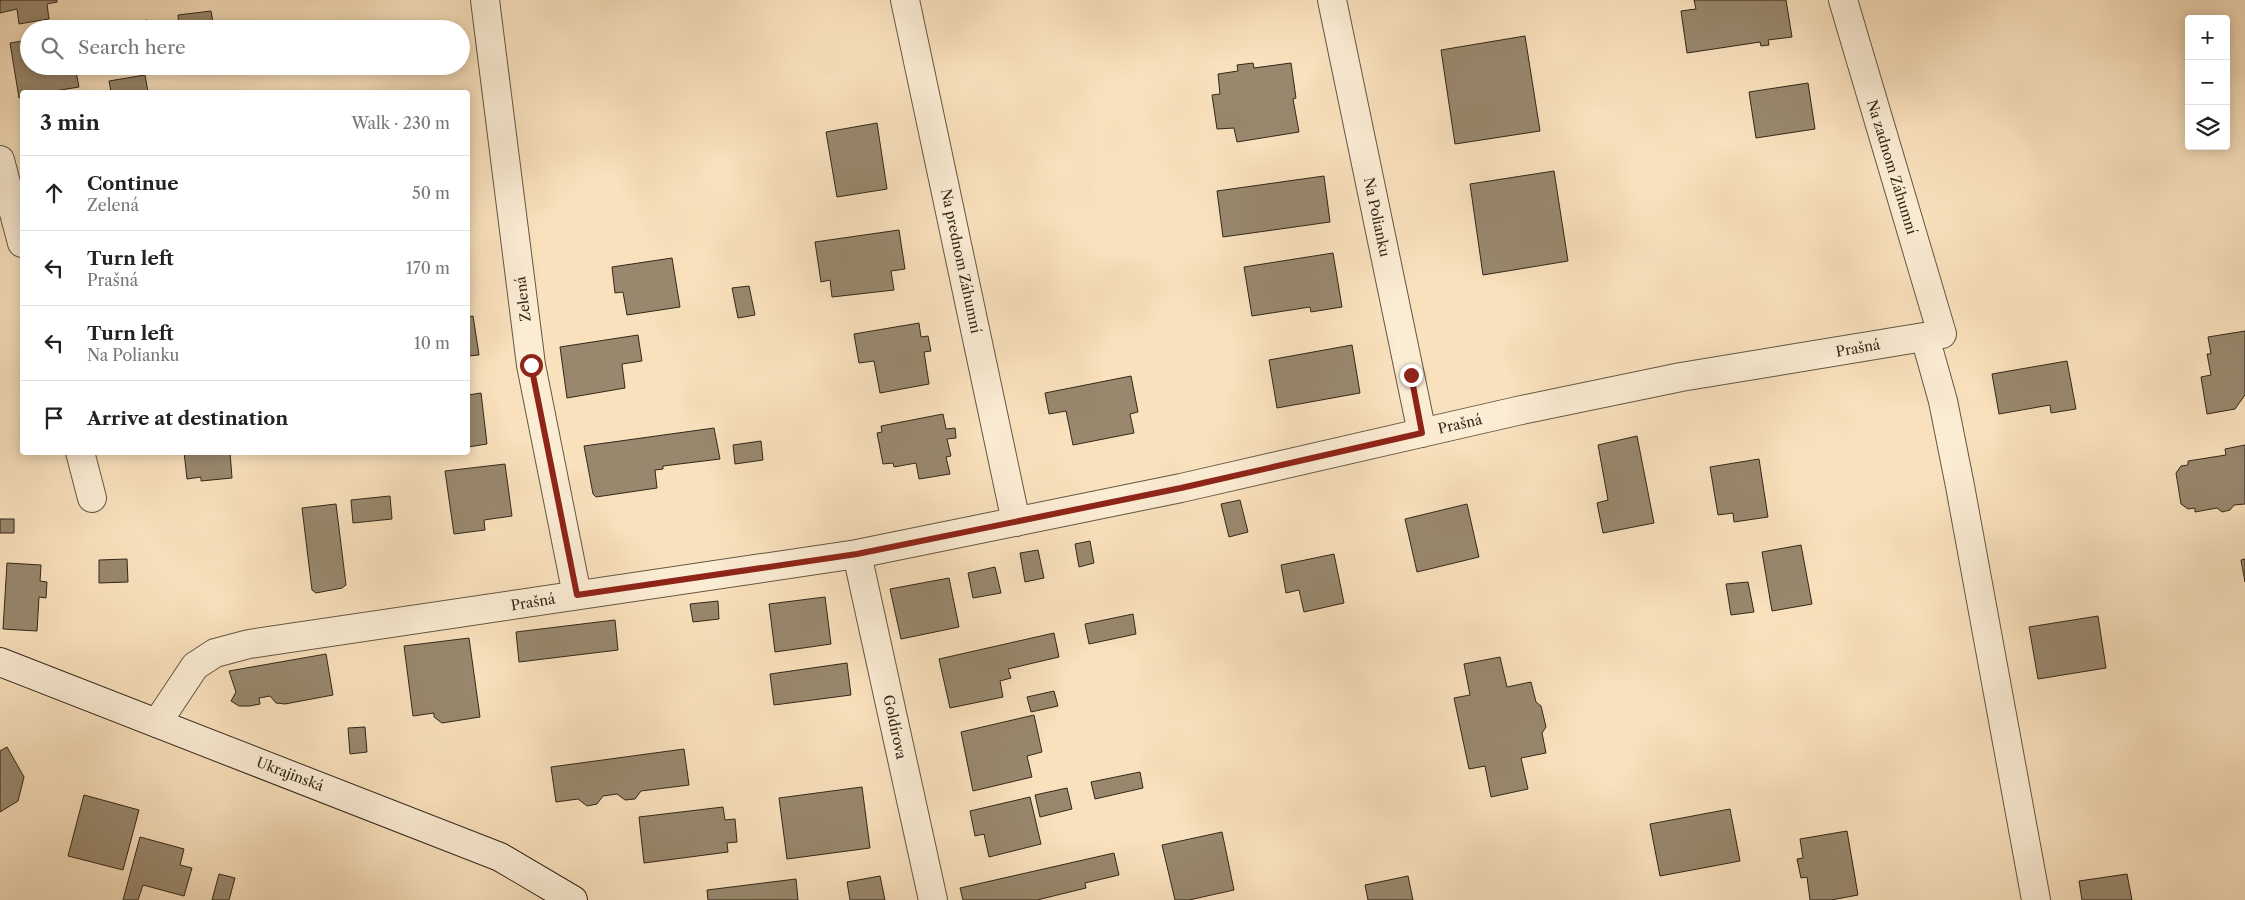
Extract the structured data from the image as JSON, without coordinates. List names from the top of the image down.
{
  "streets": {
    "street": [
      "Na zadnom Záhumní",
      "Na Polianku",
      "Na prednom Záhumní",
      "Zelená",
      "Prašná",
      "Goldírova",
      "Ukrajinská"
    ]
  },
  "crossings": [
    ["Na zadnom Záhumní", "Prašná"],
    ["Na Polianku", "Prašná"],
    ["Na prednom Záhumní", "Prašná"],
    ["Zelená", "Prašná"],
    ["Prašná", "Goldírova"],
    ["Prašná", "Ukrajinská"]
  ],
  "page": {
    "map_buttons": ["+", "−"],
    "search": "Search here",
    "heading": ["3 min", "Walk · 230 m"],
    "list": [
      ["Continue", "Zelená", "50 m"],
      ["Turn left", "Prašná", "170 m"],
      ["Turn left", "Na Polianku", "10 m"],
      "Arrive at destination"
    ]
  }
}
